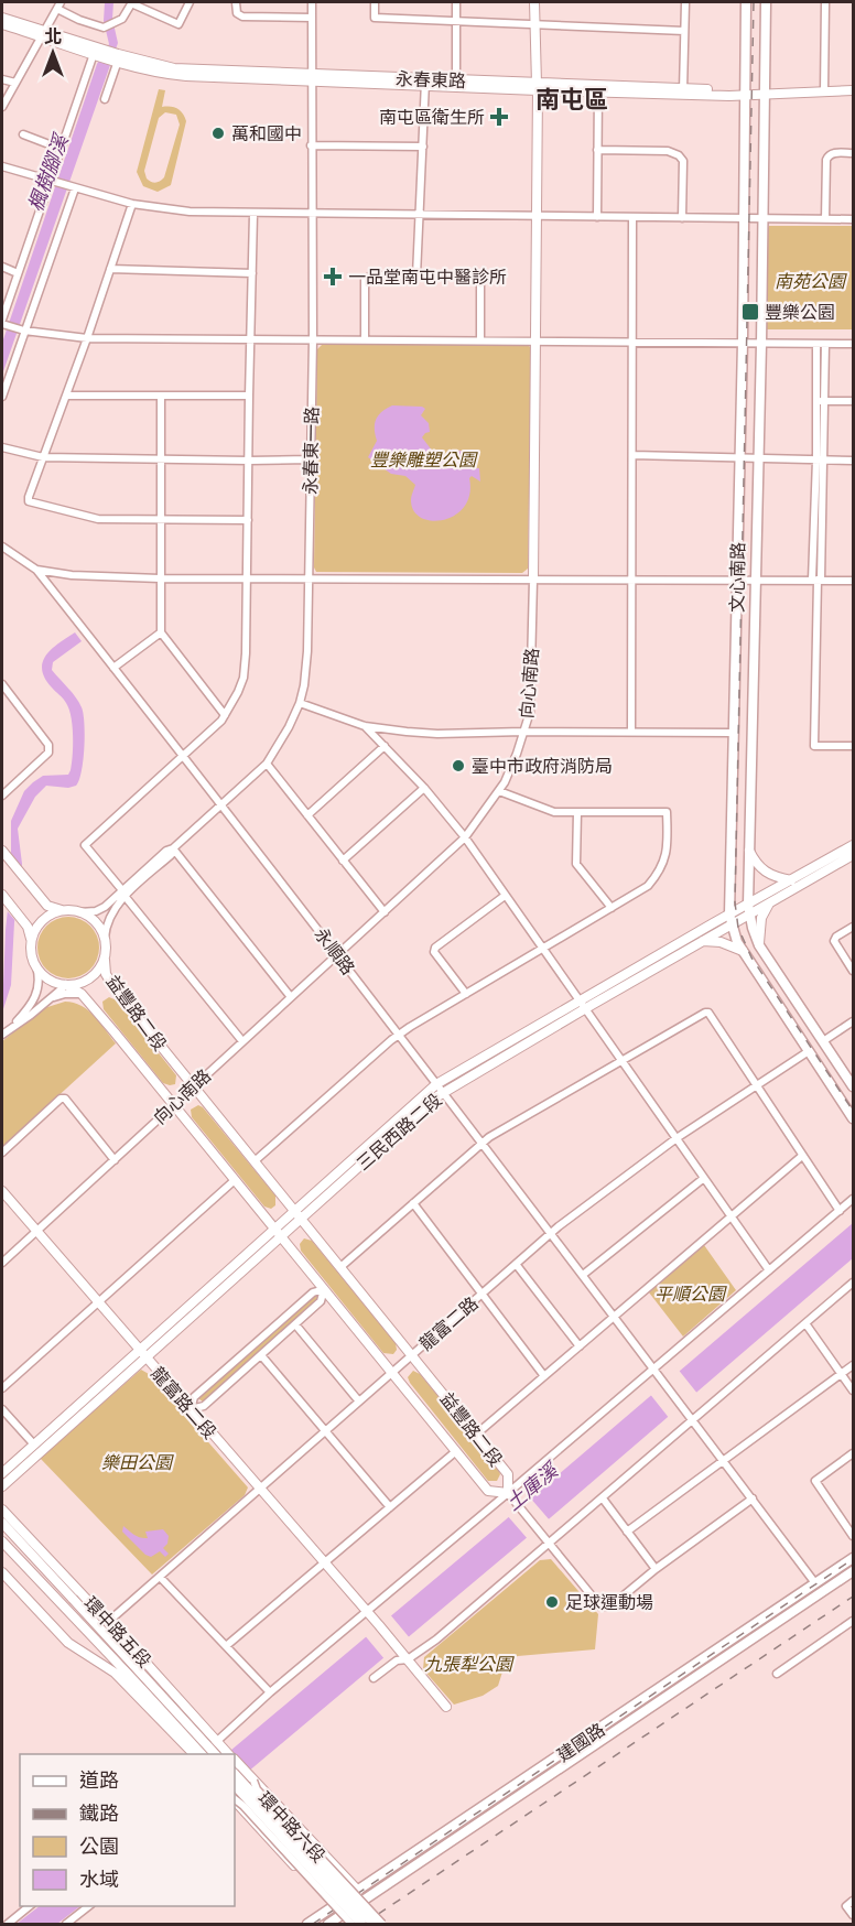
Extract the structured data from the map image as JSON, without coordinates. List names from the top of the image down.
{
  "streets": {
    "main road": ["文心南路", "建國路"],
    "street": [
      "永春東路",
      "永春東一路",
      "向心南路",
      "永順路",
      "益豐路二段",
      "三民西路二段",
      "龍富二路",
      "龍富路二段",
      "環中路五段",
      "環中路六段"
    ]
  },
  "crossings": [
    ["永春東路", "永春東一路"],
    ["永春東路", "文心南路"],
    ["永春東路", "向心南路"],
    ["永春東一路", "永順路"],
    ["永春東一路", "益豐路二段"],
    ["文心南路", "三民西路二段"],
    ["文心南路", "龍富二路"],
    ["向心南路", "永順路"],
    ["向心南路", "益豐路二段"],
    ["向心南路", "龍富路二段"],
    ["永順路", "三民西路二段"],
    ["永順路", "龍富二路"],
    ["益豐路二段", "三民西路二段"],
    ["益豐路二段", "龍富二路"],
    ["三民西路二段", "龍富路二段"],
    ["龍富二路", "龍富路二段"],
    ["龍富二路", "環中路五段"],
    ["環中路五段", "環中路六段"],
    ["建國路", "環中路六段"]
  ],
  "districts": ["南屯區"],
  "water": ["楓樹腳溪", "土庫溪"],
  "parks": [
    "南苑公園",
    "豐樂雕塑公園",
    "平順公園",
    "樂田公園",
    "九張犁公園"
  ],
  "places": {
    "health": ["南屯區衛生所", "一品堂南屯中醫診所"],
    "other": ["萬和國中", "臺中市政府消防局", "足球運動場"],
    "transit": ["豐樂公園"]
  },
  "legend": [
    "道路",
    "鐵路",
    "公園",
    "水域"
  ],
  "north": "top"
}
